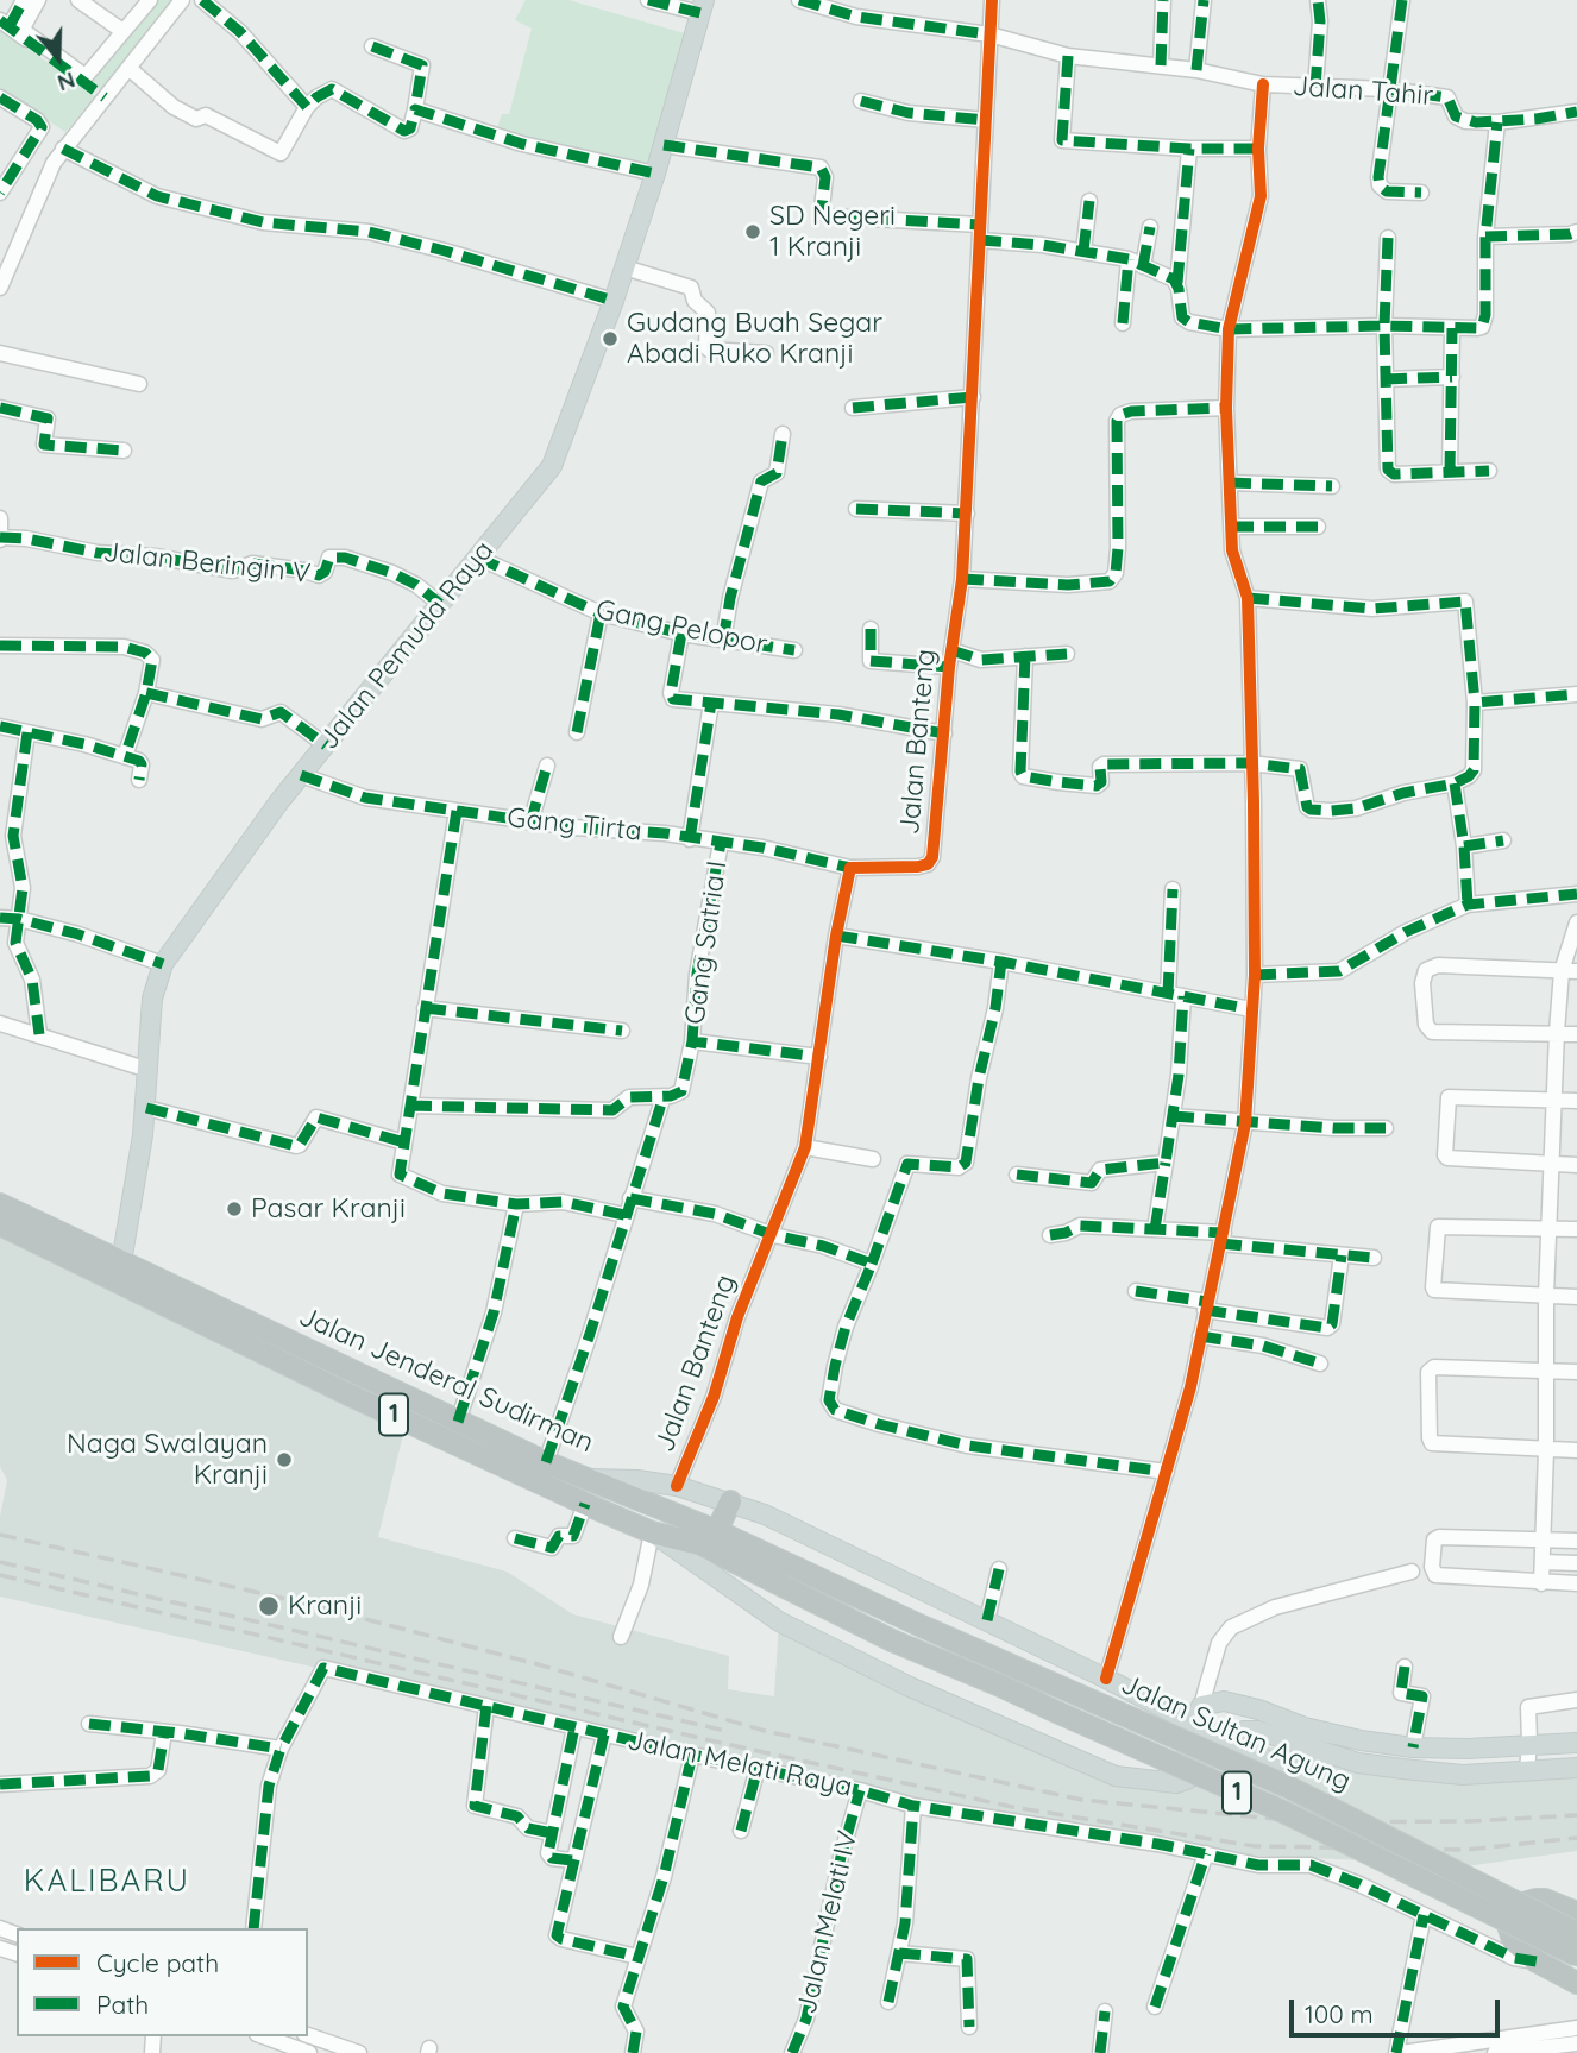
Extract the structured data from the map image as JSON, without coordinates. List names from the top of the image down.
{
  "streets": {
    "highway": ["Jalan Jenderal Sudirman", "1", "Jalan Sultan Agung"],
    "main road": ["Jalan Pemuda Raya"],
    "street": [
      "Jalan Tahir",
      "Jalan Beringin V",
      "Gang Pelopor",
      "Jalan Banteng",
      "Gang Tirta",
      "Gang Satria I",
      "Jalan Melati Raya",
      "Jalan Melati IV"
    ]
  },
  "crossings": [
    ["Jalan Tahir", "Jalan Banteng"],
    ["Jalan Beringin V", "Jalan Pemuda Raya"],
    ["Gang Pelopor", "Jalan Pemuda Raya"],
    ["Jalan Pemuda Raya", "Gang Tirta"],
    ["Jalan Pemuda Raya", "Jalan Jenderal Sudirman"],
    ["Jalan Banteng", "Gang Tirta"],
    ["Jalan Banteng", "Jalan Jenderal Sudirman"],
    ["Gang Tirta", "Gang Satria I"],
    ["Jalan Jenderal Sudirman", "Jalan Sultan Agung"],
    ["Jalan Melati Raya", "Jalan Melati IV"]
  ],
  "districts": ["KALIBARU"],
  "places": [
    "SD Negeri 1 Kranji",
    "Gudang Buah Segar Abadi Ruko Kranji",
    "Pasar Kranji",
    "Naga Swalayan Kranji",
    "Kranji"
  ],
  "legend": ["Cycle path", "Path"],
  "scale_bar": "100 m",
  "north": "bottom"
}
